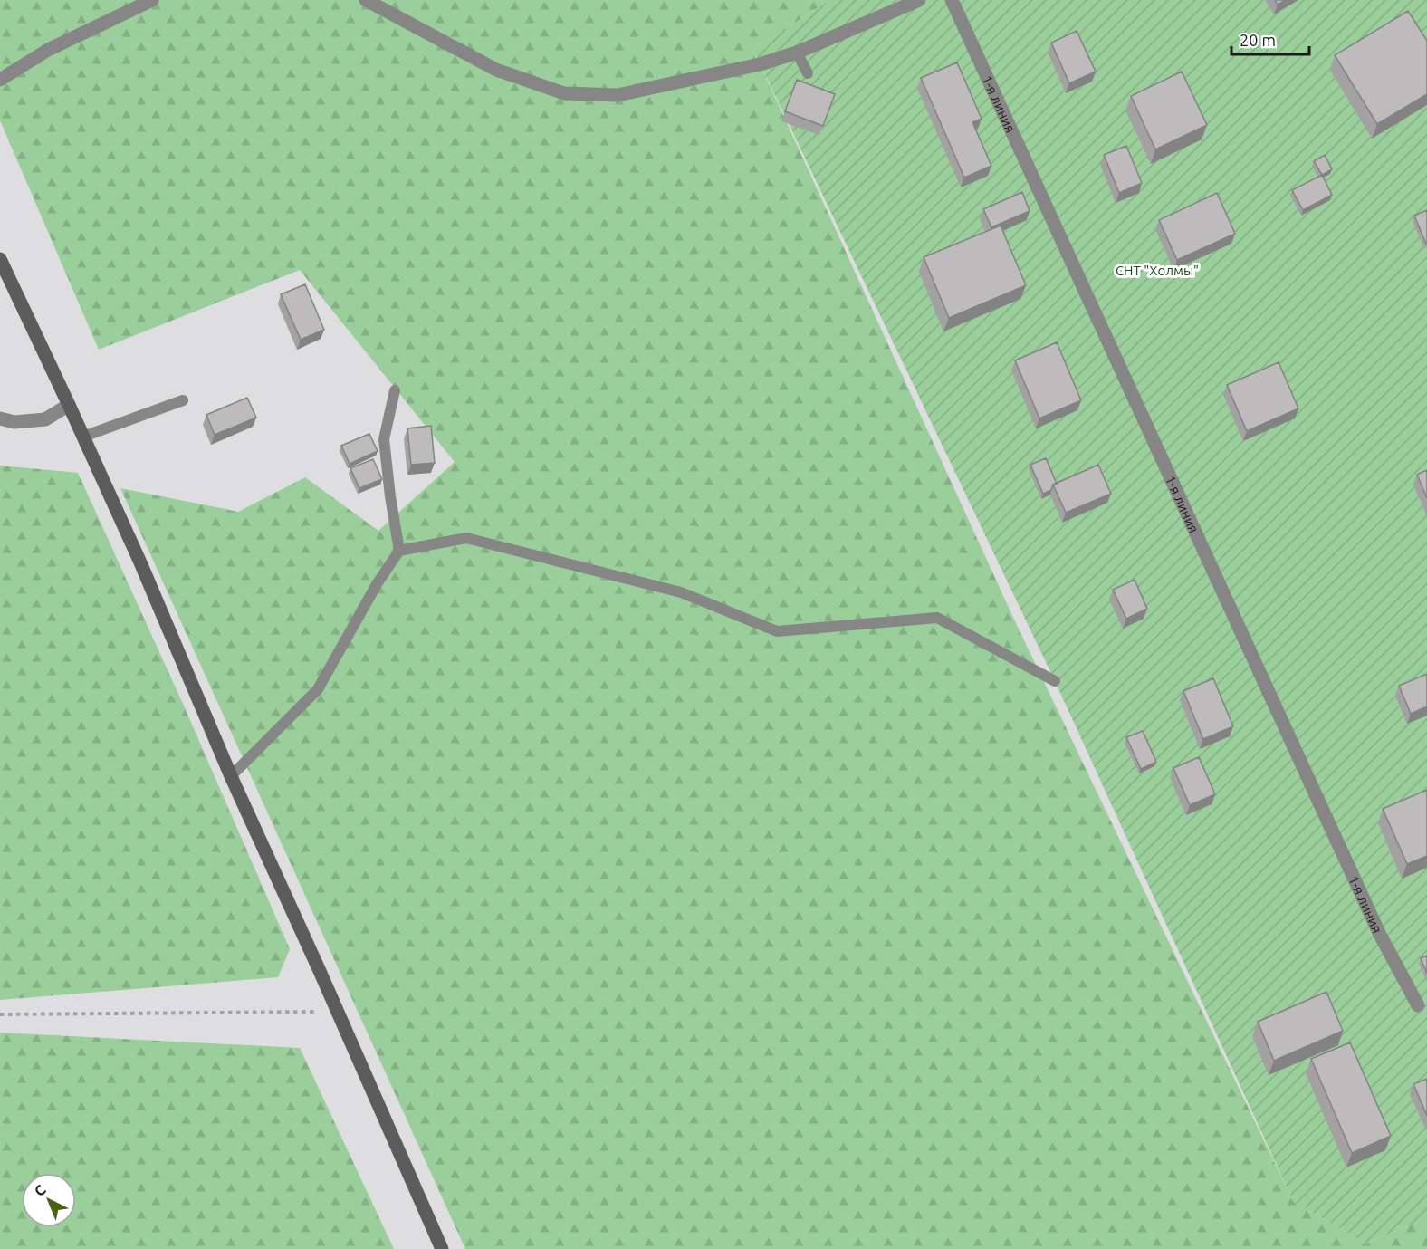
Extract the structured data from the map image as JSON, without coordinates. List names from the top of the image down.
{
  "streets": {
    "street": ["1-я линия"]
  },
  "parks": ["СНТ \"Холмы\""],
  "scale_bar": "20 m",
  "north": "top left"
}
